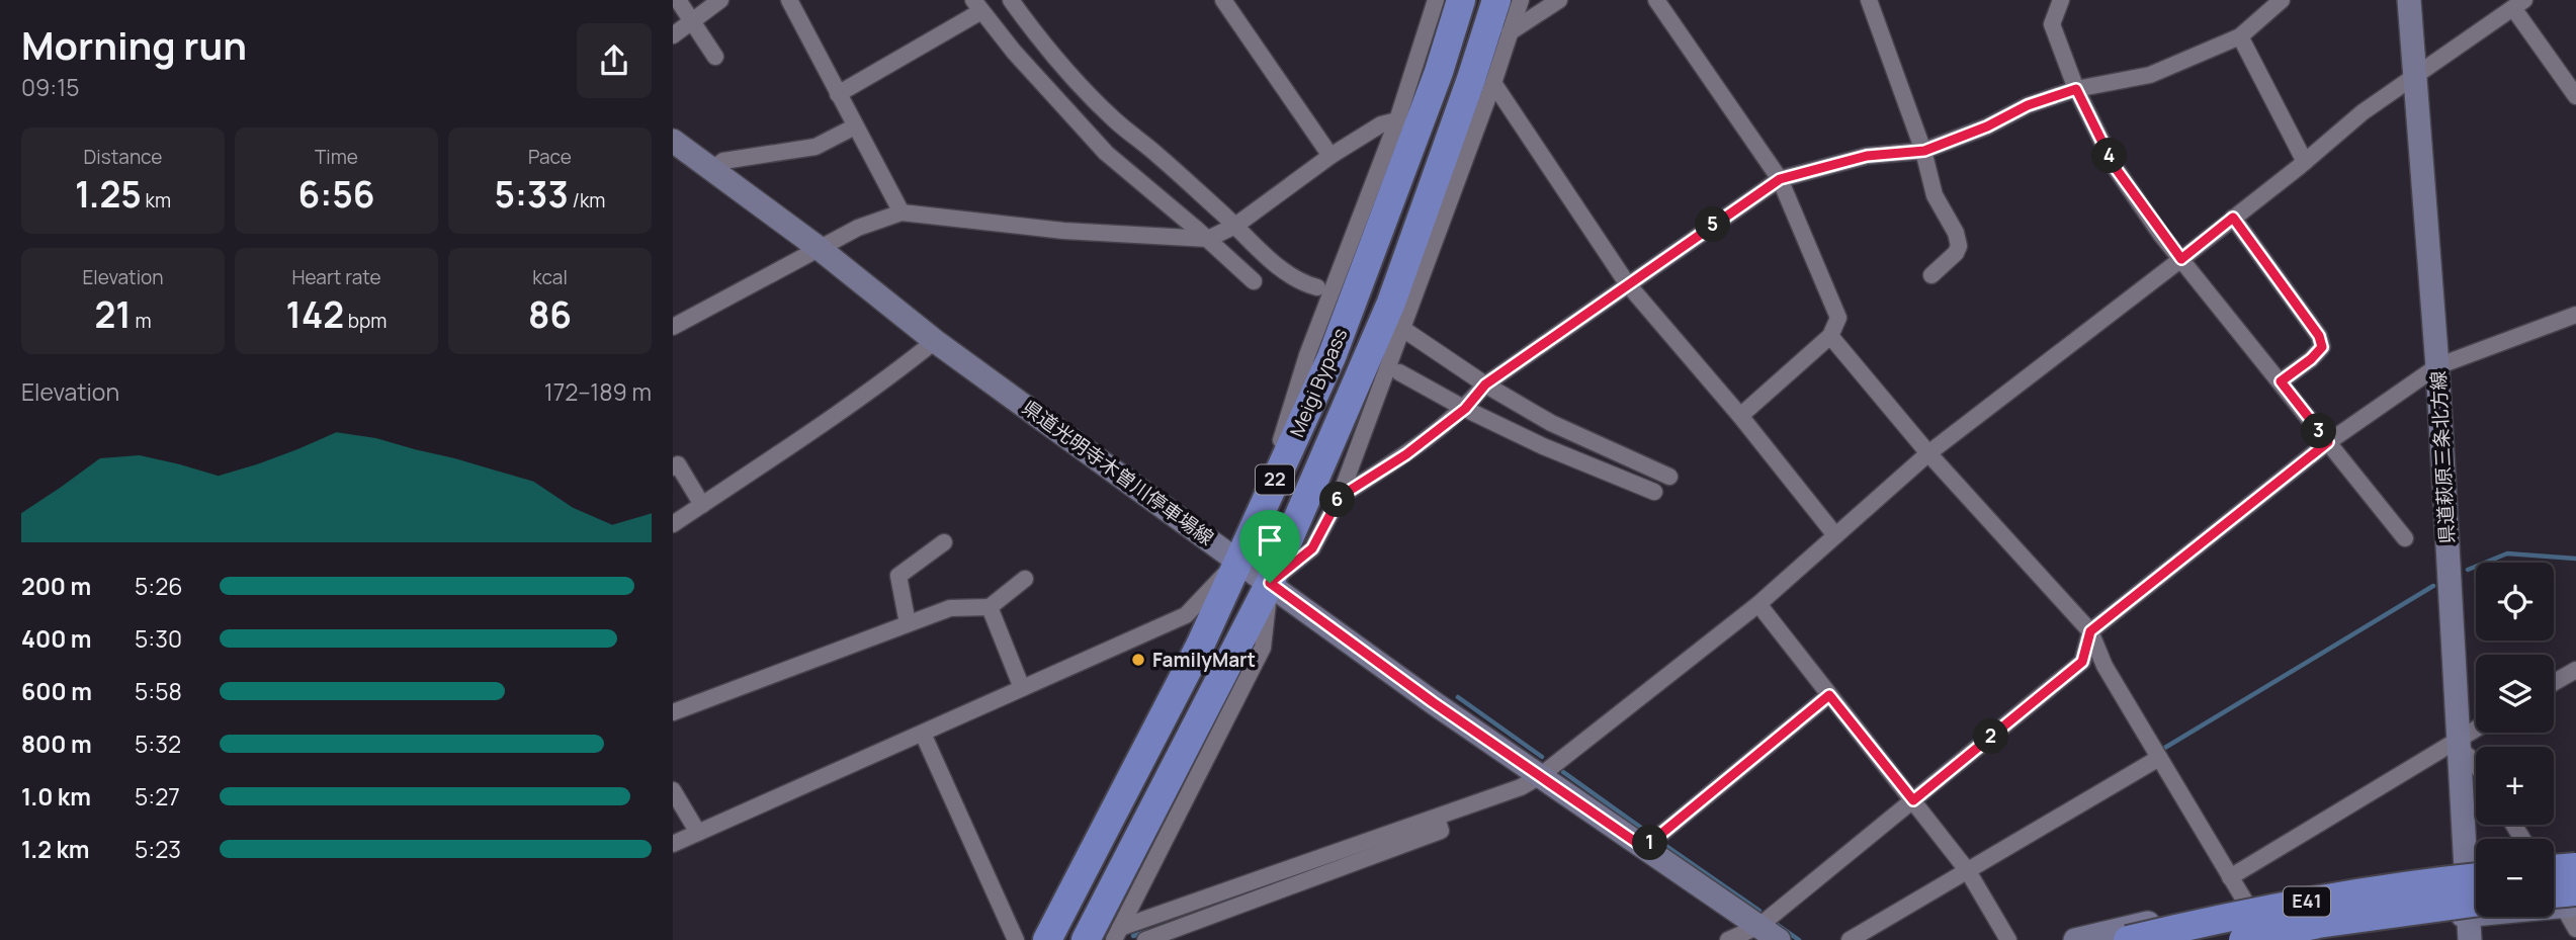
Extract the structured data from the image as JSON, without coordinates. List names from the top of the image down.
{
  "streets": {
    "highway": ["Meigi Bypass", "22", "E41"],
    "main road": ["県道萩原三条北方線", "県道光明寺木曽川停車場線"]
  },
  "crossings": [
    ["Meigi Bypass", "県道光明寺木曽川停車場線"]
  ],
  "places": ["FamilyMart"],
  "page": {
    "heading": ["Morning run", "09:15"],
    "stats": [
      ["Distance", "1.25 km"],
      ["Time", "6:56"],
      ["Pace", "5:33 /km"],
      ["Elevation", "21 m"],
      ["Heart rate", "142 bpm"],
      ["kcal", "86"]
    ],
    "pins": [
      "4",
      "5",
      "3",
      "6",
      "2",
      "1"
    ],
    "chart": ["Elevation", "172–189 m"],
    "list": [
      {
        "name": "200 m",
        "note": "5:26"
      },
      {
        "name": "400 m",
        "note": "5:30"
      },
      {
        "name": "600 m",
        "note": "5:58"
      },
      {
        "name": "800 m",
        "note": "5:32"
      },
      {
        "name": "1.0 km",
        "note": "5:27"
      },
      {
        "name": "1.2 km",
        "note": "5:23"
      }
    ],
    "map_buttons": ["+", "−"]
  }
}
